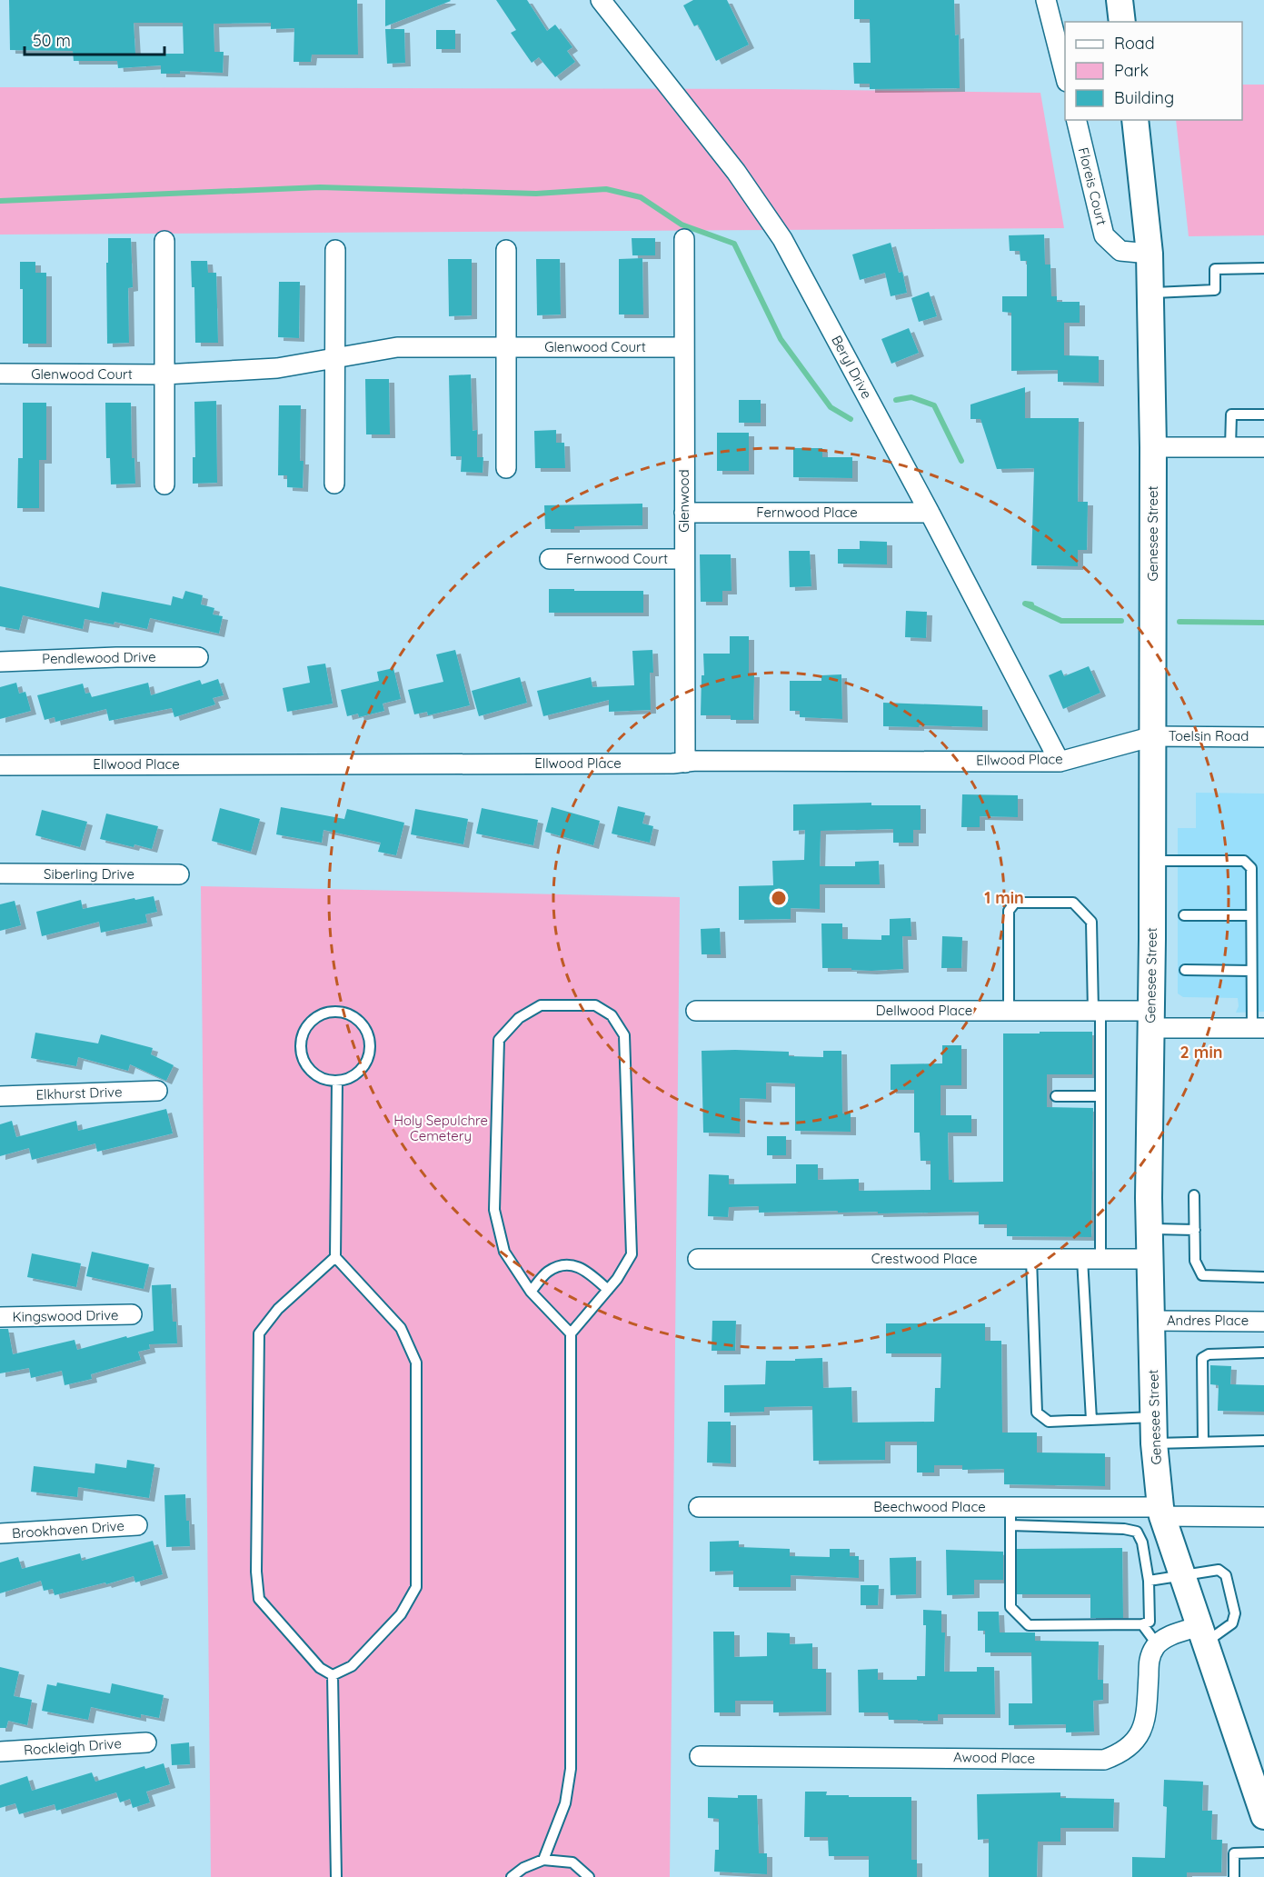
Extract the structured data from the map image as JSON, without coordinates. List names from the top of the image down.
{
  "streets": {
    "main road": ["Genesee Street"],
    "street": [
      "Floreis Court",
      "Glenwood Court",
      "Beryl Drive",
      "Glenwood",
      "Fernwood Place",
      "Fernwood Court",
      "Pendlewood Drive",
      "Toelsin Road",
      "Ellwood Place",
      "Siberling Drive",
      "Dellwood Place",
      "Elkhurst Drive",
      "Crestwood Place",
      "Kingswood Drive",
      "Andres Place",
      "Beechwood Place",
      "Brookhaven Drive",
      "Rockleigh Drive",
      "Awood Place"
    ]
  },
  "crossings": [
    ["Floreis Court", "Genesee Street"],
    ["Glenwood Court", "Glenwood"],
    ["Beryl Drive", "Fernwood Place"],
    ["Beryl Drive", "Ellwood Place"],
    ["Glenwood", "Fernwood Place"],
    ["Glenwood", "Fernwood Court"],
    ["Glenwood", "Ellwood Place"],
    ["Genesee Street", "Toelsin Road"],
    ["Genesee Street", "Ellwood Place"],
    ["Genesee Street", "Dellwood Place"],
    ["Genesee Street", "Crestwood Place"],
    ["Genesee Street", "Andres Place"],
    ["Genesee Street", "Beechwood Place"],
    ["Toelsin Road", "Ellwood Place"]
  ],
  "parks": ["Holy Sepulchre Cemetery"],
  "legend": ["Road", "Park", "Building"],
  "scale_bar": "50 m",
  "rings": ["1 min", "2 min"]
}
